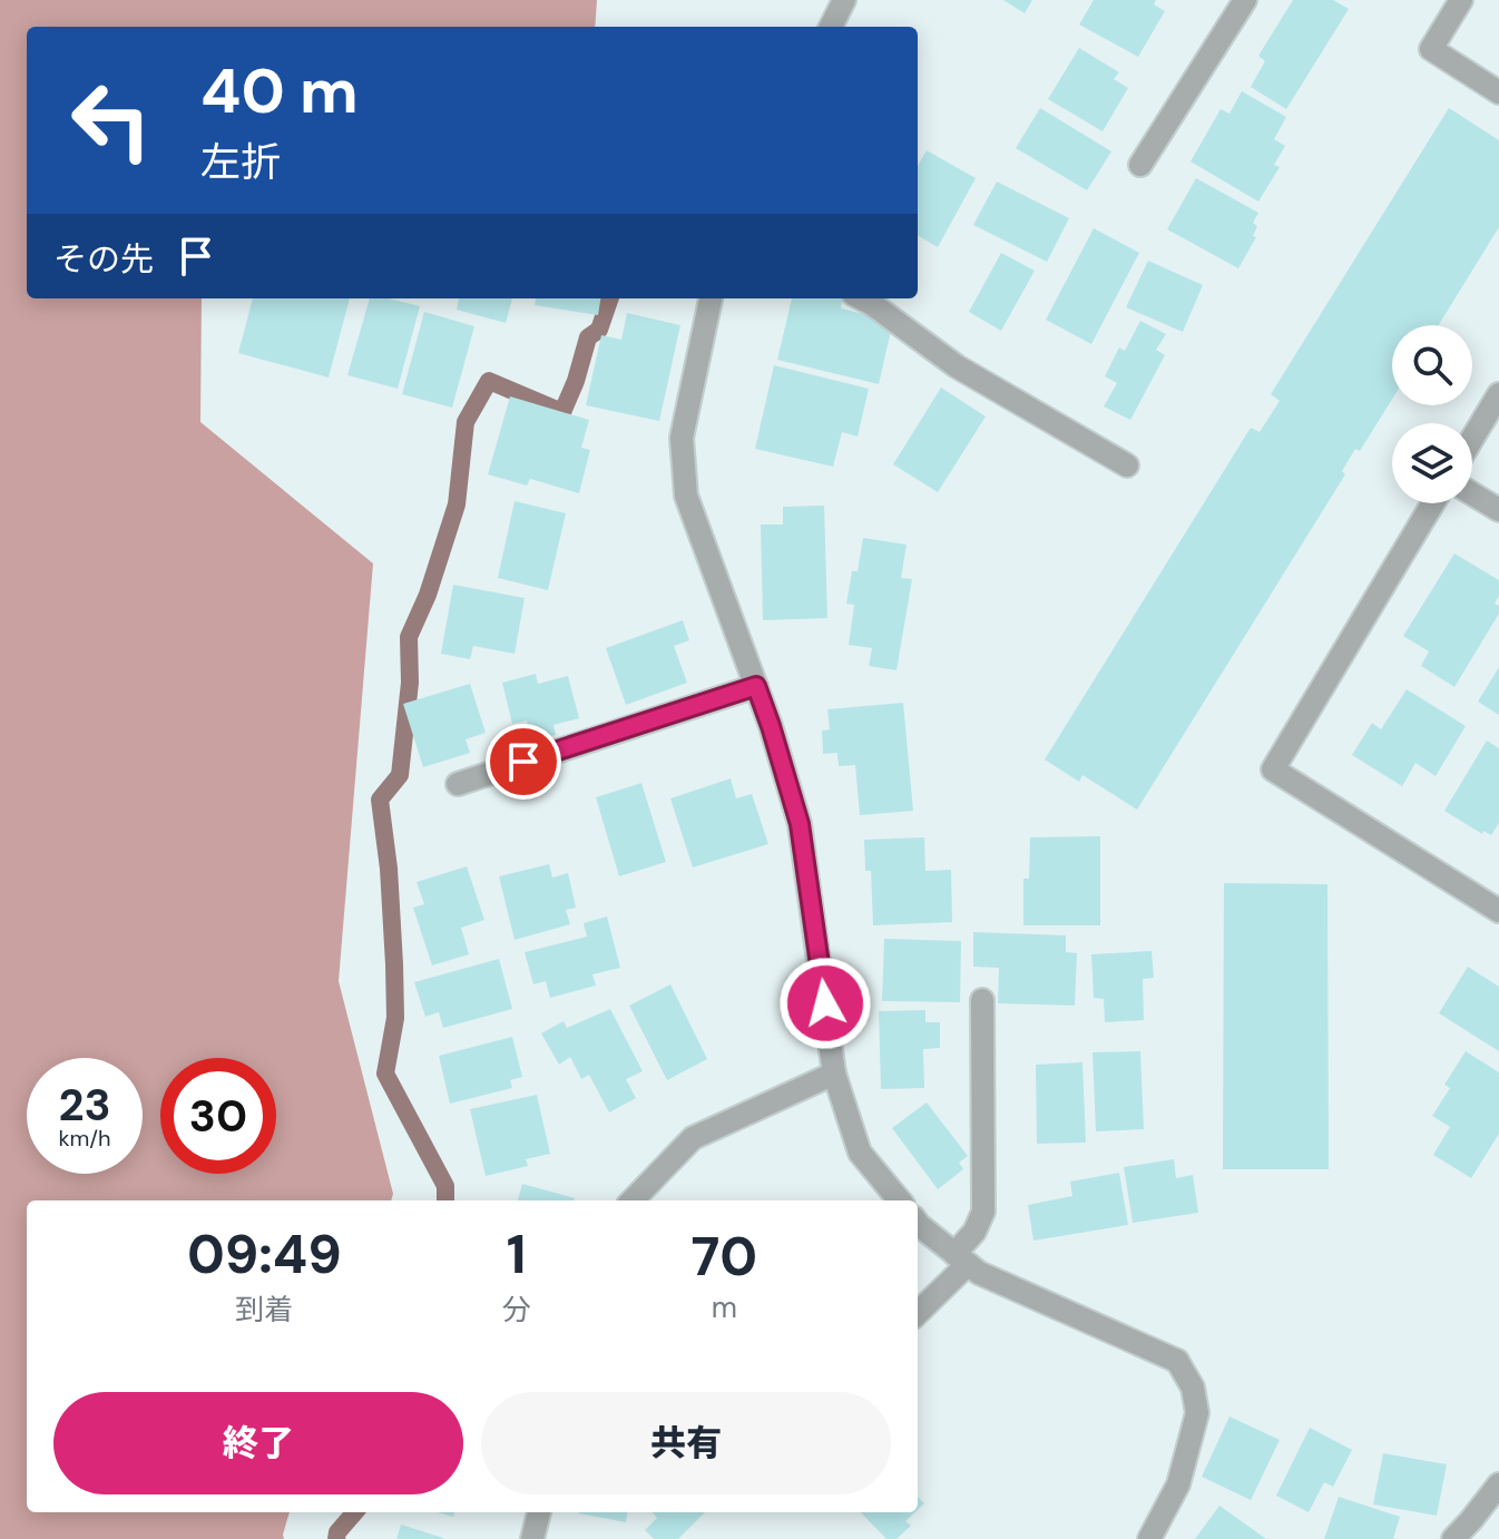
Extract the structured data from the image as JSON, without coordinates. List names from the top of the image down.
{
  "page": {
    "turn": ["40 m", "左折"],
    "then": "その先",
    "speed": "23 km/h",
    "limit": "30",
    "eta": [
      "09:49",
      "到着",
      "1",
      "分",
      "70",
      "m"
    ],
    "buttons": ["終了", "共有"]
  }
}
